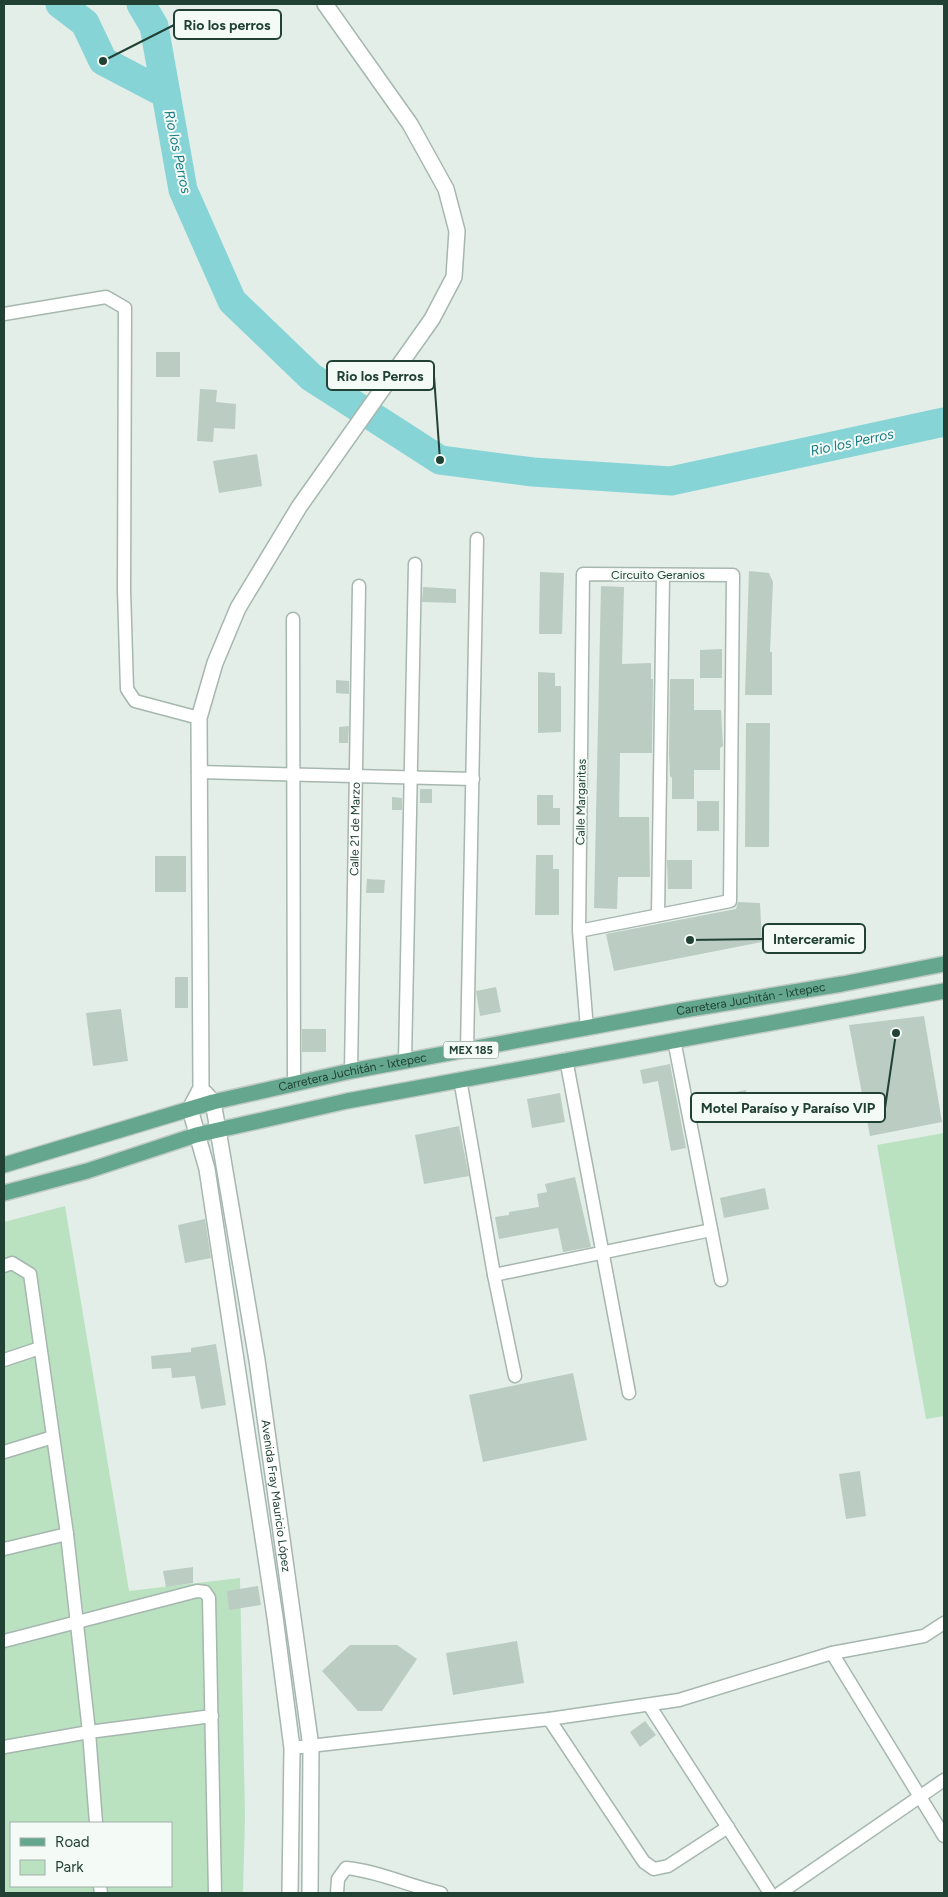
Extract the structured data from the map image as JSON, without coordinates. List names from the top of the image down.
{
  "streets": {
    "main road": ["Carretera Juchitán - Ixtepec", "MEX 185"],
    "street": [
      "Circuito Geranios",
      "Calle Margaritas",
      "Calle 21 de Marzo",
      "Avenida Fray Mauricio López"
    ]
  },
  "crossings": [
    ["Circuito Geranios", "Calle Margaritas"],
    ["Calle Margaritas", "Carretera Juchitán - Ixtepec"],
    ["Calle 21 de Marzo", "Carretera Juchitán - Ixtepec"],
    ["Carretera Juchitán - Ixtepec", "Avenida Fray Mauricio López"]
  ],
  "water": ["Rio los Perros"],
  "places": [
    "Rio los perros",
    "Rio los Perros",
    "Interceramic",
    "Motel Paraíso y Paraíso VIP"
  ],
  "legend": ["Road", "Park"]
}
